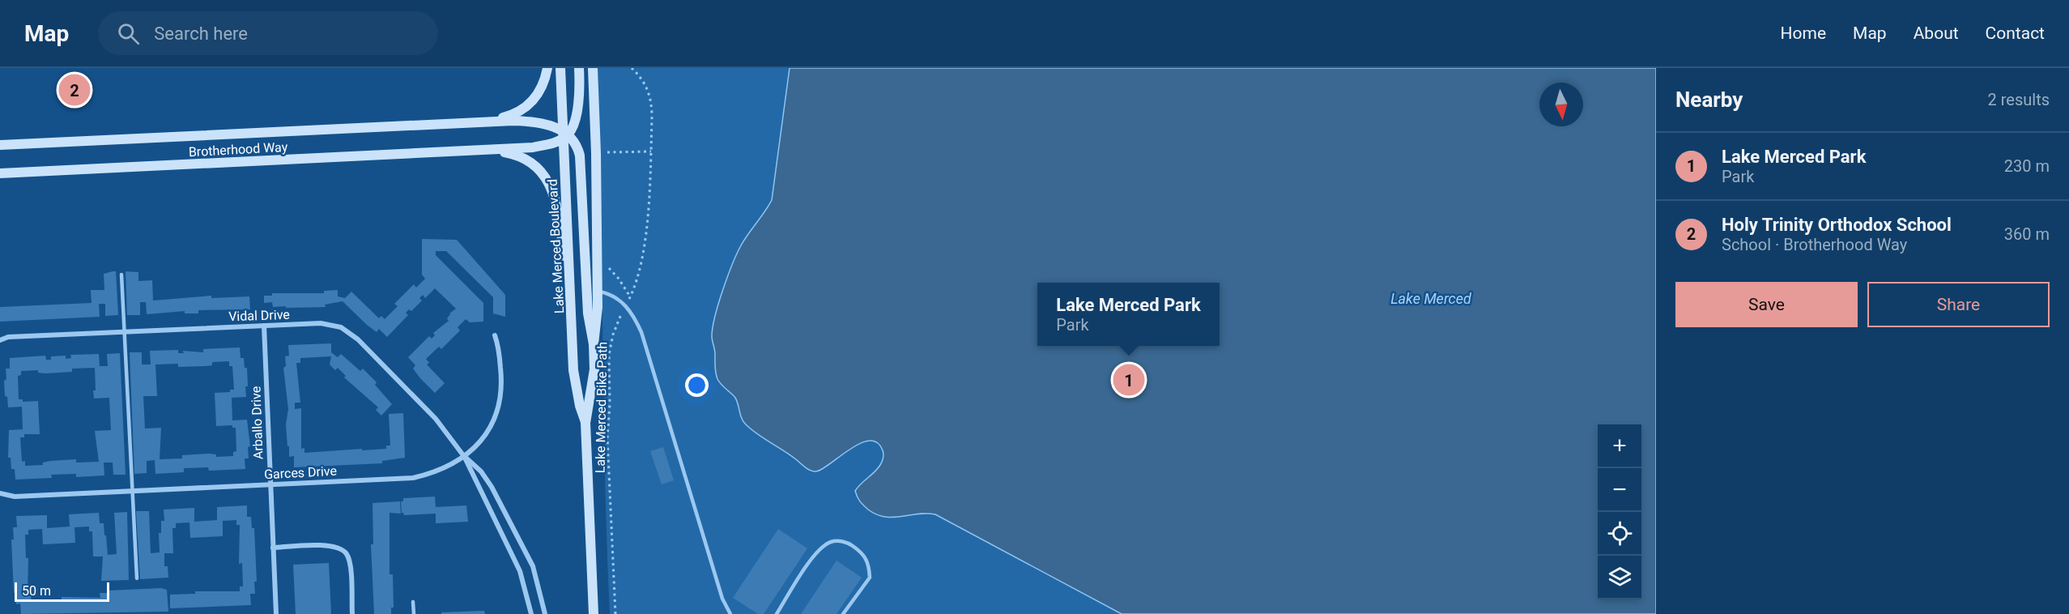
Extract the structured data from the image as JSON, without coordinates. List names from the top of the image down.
{
  "streets": {
    "main road": ["Brotherhood Way", "Lake Merced Boulevard"],
    "street": ["Vidal Drive", "Arballo Drive", "Garces Drive"],
    "path": ["Lake Merced Bike Path"]
  },
  "crossings": [
    ["Vidal Drive", "Arballo Drive"],
    ["Vidal Drive", "Garces Drive"],
    ["Arballo Drive", "Garces Drive"]
  ],
  "water": ["Lake Merced"],
  "scale_bar": "50 m",
  "north": "bottom",
  "page": {
    "header": "Map",
    "search": "Search here",
    "nav": [
      "Home",
      "Map",
      "About",
      "Contact"
    ],
    "heading": ["Nearby", "2 results"],
    "pins": ["2", "1"],
    "list": [
      {
        "mark": "1",
        "name": "Lake Merced Park",
        "note": "Park",
        "value": "230 m"
      },
      {
        "mark": "2",
        "name": "Holy Trinity Orthodox School",
        "note": "School · Brotherhood Way",
        "value": "360 m"
      }
    ],
    "buttons": ["Save", "Share"],
    "popup": ["Lake Merced Park", "Park"],
    "map_buttons": ["+", "−"],
    "scale": "50 m"
  }
}
